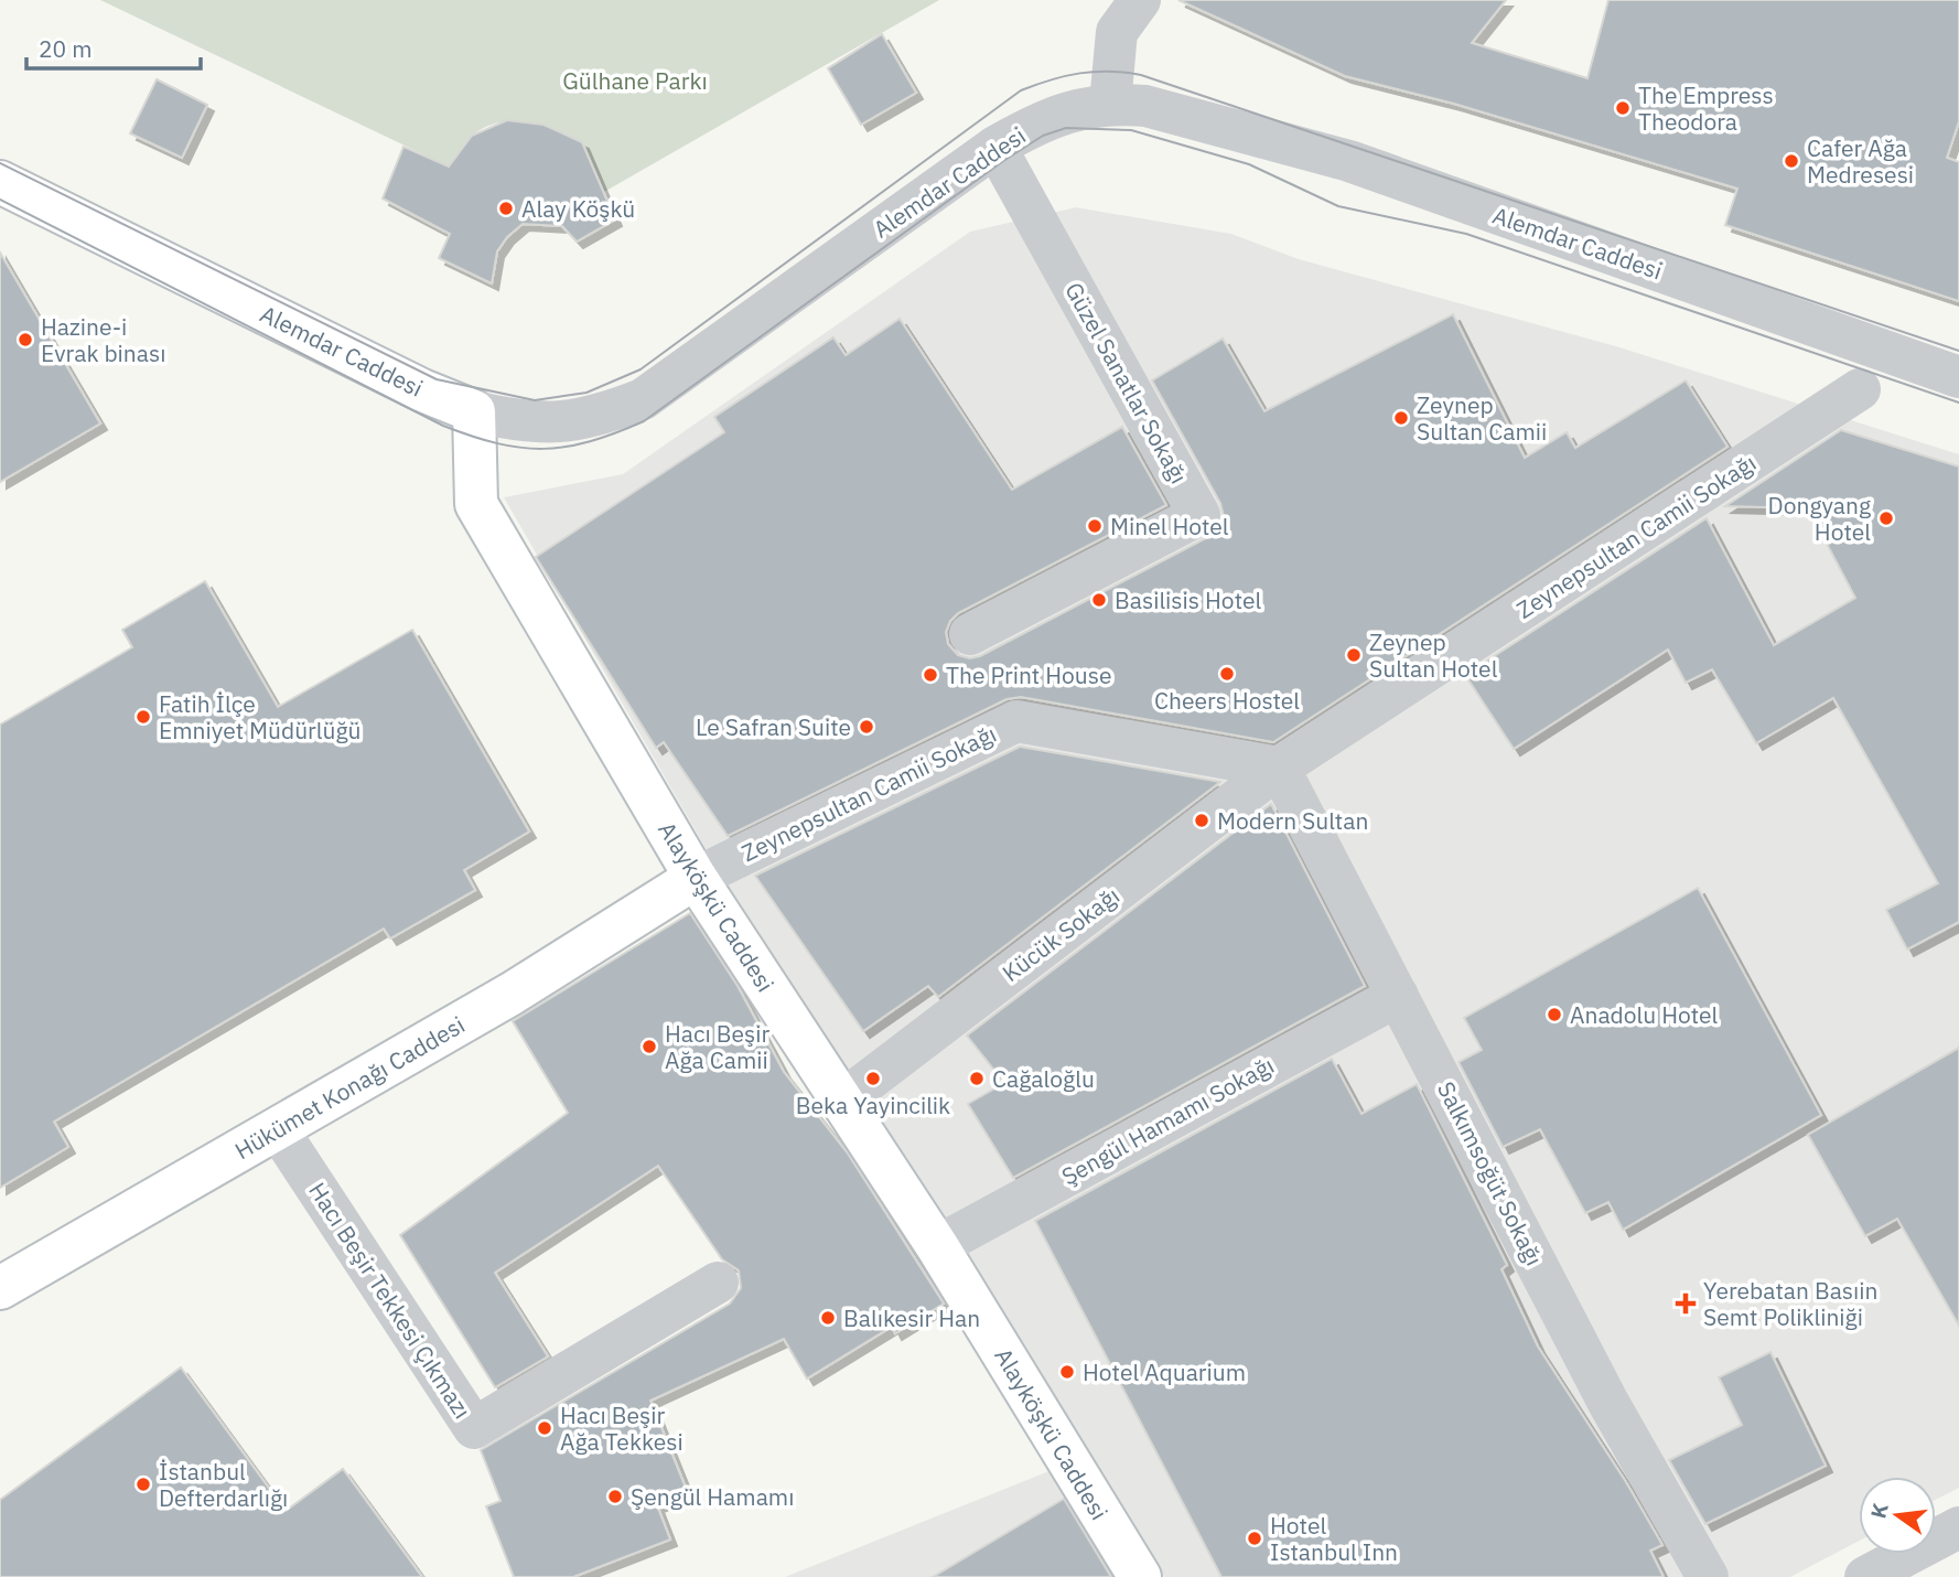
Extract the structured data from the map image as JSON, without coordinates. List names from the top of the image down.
{
  "streets": {
    "main road": ["Alemdar Caddesi", "Alayköşkü Caddesi", "Hükümet Konağı Caddesi"],
    "street": [
      "Güzel Sanatlar Sokağı",
      "Zeynepsultan Camii Sokağı",
      "Kücük Sokağı",
      "Şengül Hamamı Sokağı",
      "Salkımsoğüt Sokağı",
      "Hacı Beşir Tekkesi Çıkmazı"
    ]
  },
  "crossings": [
    ["Alemdar Caddesi", "Güzel Sanatlar Sokağı"],
    ["Alemdar Caddesi", "Alayköşkü Caddesi"],
    ["Zeynepsultan Camii Sokağı", "Alayköşkü Caddesi"],
    ["Zeynepsultan Camii Sokağı", "Kücük Sokağı"],
    ["Zeynepsultan Camii Sokağı", "Hükümet Konağı Caddesi"],
    ["Zeynepsultan Camii Sokağı", "Salkımsoğüt Sokağı"],
    ["Alayköşkü Caddesi", "Kücük Sokağı"],
    ["Alayköşkü Caddesi", "Hükümet Konağı Caddesi"],
    ["Alayköşkü Caddesi", "Şengül Hamamı Sokağı"],
    ["Kücük Sokağı", "Salkımsoğüt Sokağı"],
    ["Hükümet Konağı Caddesi", "Hacı Beşir Tekkesi Çıkmazı"],
    ["Şengül Hamamı Sokağı", "Salkımsoğüt Sokağı"]
  ],
  "parks": ["Gülhane Parkı"],
  "places": {
    "other": [
      "The Empress Theodora",
      "Cafer Ağa Medresesi",
      "Alay Köşkü",
      "Hazine-i Evrak binası",
      "Zeynep Sultan Camii",
      "Dongyang Hotel",
      "Minel Hotel",
      "Basilisis Hotel",
      "Zeynep Sultan Hotel",
      "Cheers Hostel",
      "The Print House",
      "Fatih İlçe Emniyet Müdürlüğü",
      "Le Safran Suite",
      "Modern Sultan",
      "Anadolu Hotel",
      "Hacı Beşir Ağa Camii",
      "Beka Yayincilik",
      "Cağaloğlu",
      "Balıkesir Han",
      "Hotel Aquarium",
      "Hacı Beşir Ağa Tekkesi",
      "İstanbul Defterdarlığı",
      "Şengül Hamamı",
      "Hotel Istanbul Inn"
    ],
    "health": ["Yerebatan Basıin Semt Polikliniği"]
  },
  "scale_bar": "20 m",
  "north": "left"
}
